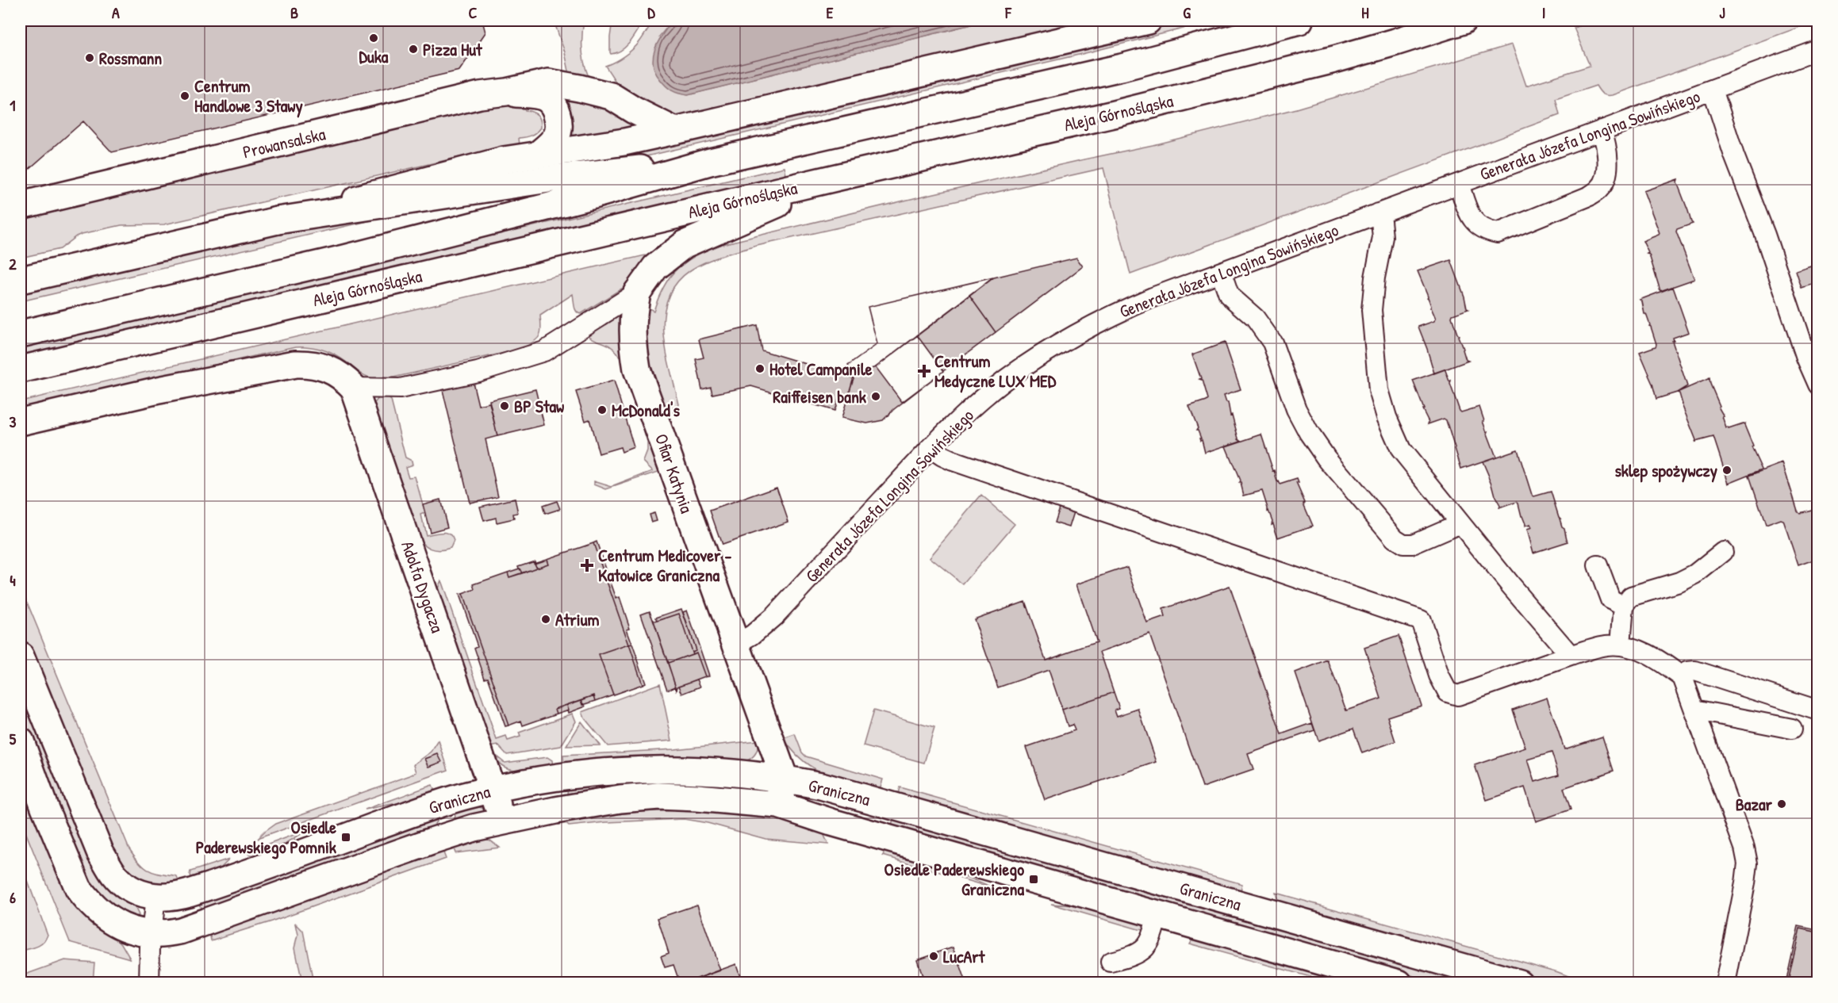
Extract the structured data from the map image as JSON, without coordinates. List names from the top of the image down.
{
  "streets": {
    "main road": [
      "Aleja Górnośląska",
      "Prowansalska",
      "Ofiar Katynia",
      "Adolfa Dygacza",
      "Graniczna"
    ],
    "street": ["Generała Józefa Longina Sowińskiego"]
  },
  "crossings": [
    ["Generała Józefa Longina Sowińskiego", "Ofiar Katynia"],
    ["Ofiar Katynia", "Graniczna"],
    ["Adolfa Dygacza", "Graniczna"]
  ],
  "places": {
    "other": [
      "Duka",
      "Pizza Hut",
      "Rossmann",
      "Centrum Handlowe 3 Stawy",
      "Hotel Campanile",
      "Raiffeisen bank",
      "BP Staw",
      "McDonald's",
      "sklep spożywczy",
      "Atrium",
      "Bazar",
      "LucArt"
    ],
    "health": ["Centrum Medyczne LUX MED", "Centrum Medicover - Katowice Graniczna"],
    "transit": ["Osiedle Paderewskiego Pomnik", "Osiedle Paderewskiego Graniczna"]
  },
  "grid": {
    "columns": [
      "A",
      "B",
      "C",
      "D",
      "E",
      "F",
      "G",
      "H",
      "I",
      "J"
    ],
    "rows": [
      "1",
      "2",
      "3",
      "4",
      "5",
      "6"
    ]
  }
}
